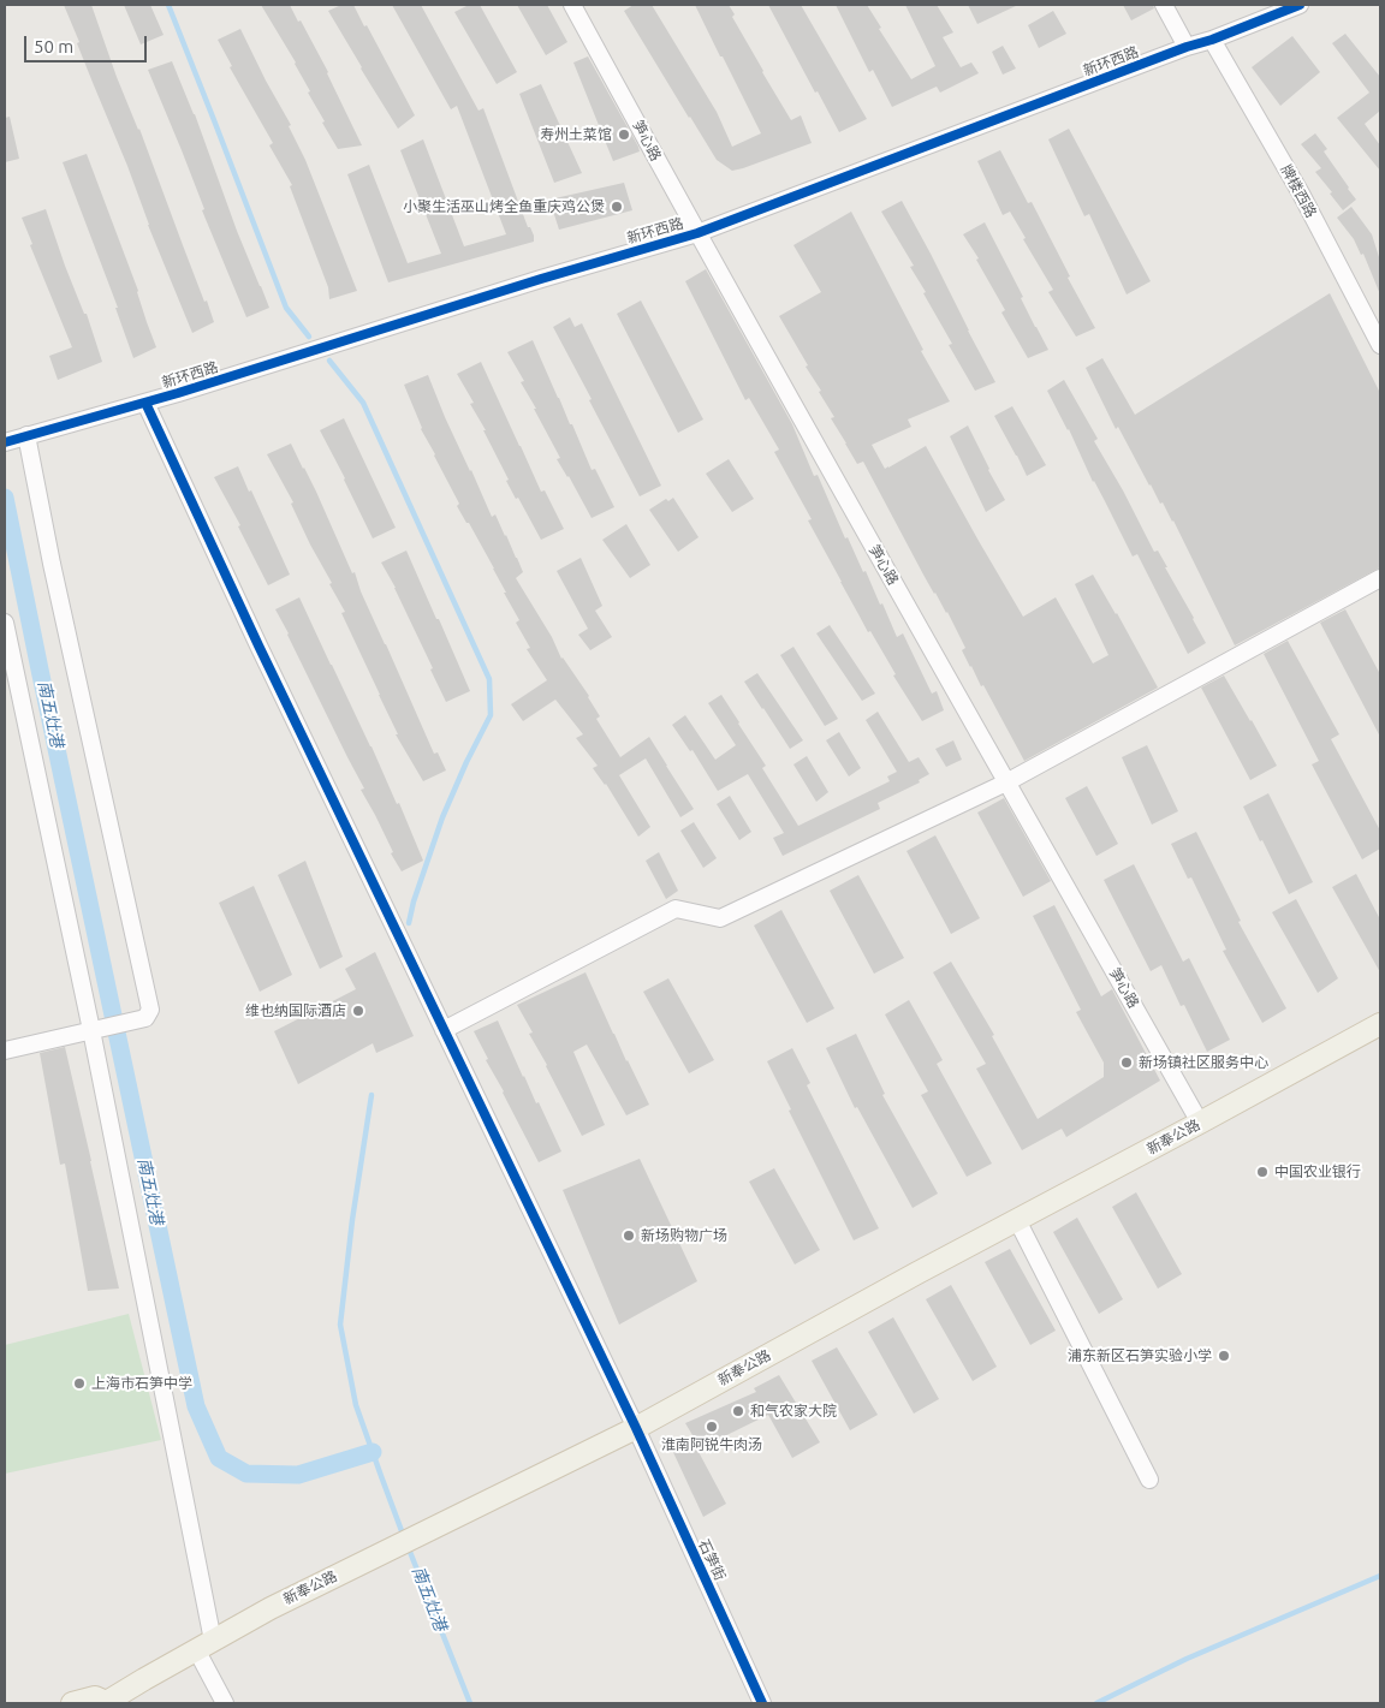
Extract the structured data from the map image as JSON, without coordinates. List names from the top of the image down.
{
  "streets": {
    "main road": ["新奉公路"],
    "street": [
      "新环西路",
      "笋心路",
      "牌楼西路",
      "石笋街"
    ]
  },
  "crossings": [
    ["新环西路", "笋心路"],
    ["新环西路", "牌楼西路"],
    ["新环西路", "石笋街"],
    ["笋心路", "新奉公路"],
    ["新奉公路", "石笋街"]
  ],
  "water": ["南五灶港"],
  "places": [
    "寿州土菜馆",
    "小聚生活巫山烤全鱼重庆鸡公煲",
    "维也纳国际酒店",
    "新场镇社区服务中心",
    "中国农业银行",
    "新场购物广场",
    "浦东新区石笋实验小学",
    "上海市石笋中学",
    "和气农家大院",
    "淮南阿锐牛肉汤"
  ],
  "scale_bar": "50 m"
}
